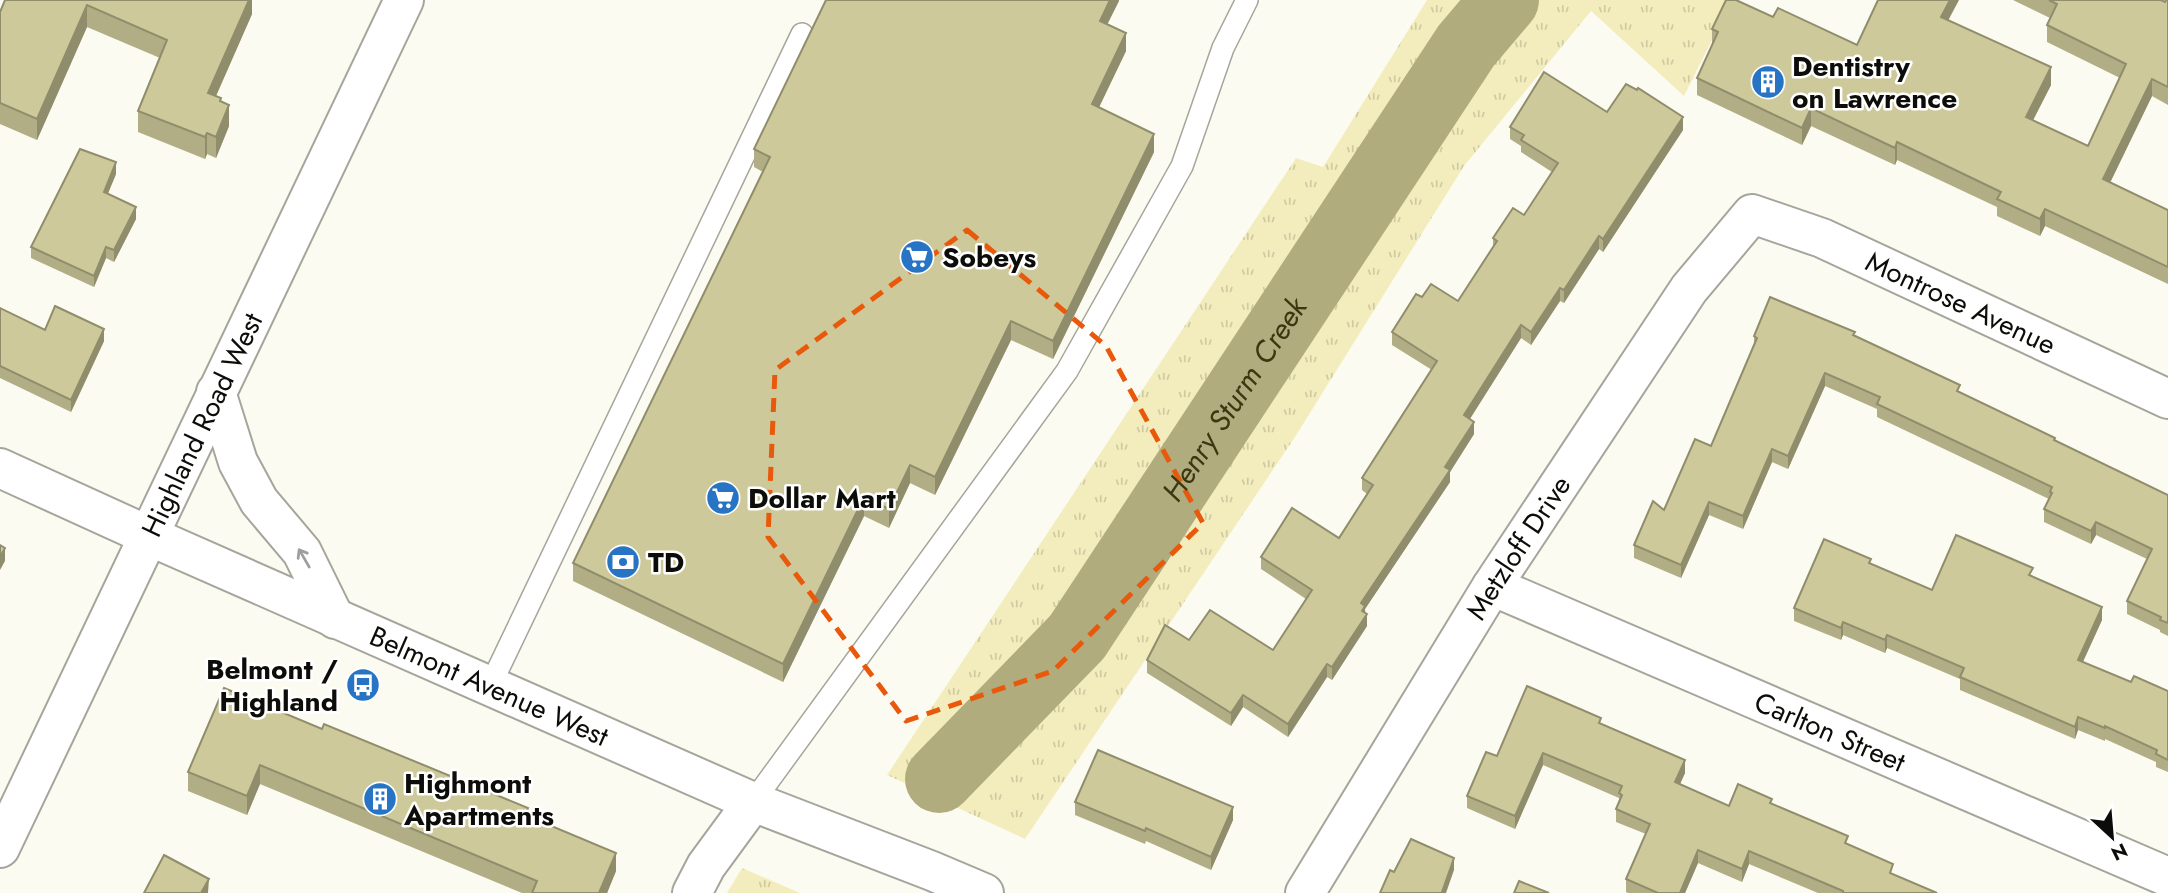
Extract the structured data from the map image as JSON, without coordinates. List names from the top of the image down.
{
  "streets": {
    "street": [
      "Montrose Avenue",
      "Highland Road West",
      "Metzloff Drive",
      "Belmont Avenue West",
      "Carlton Street"
    ]
  },
  "crossings": [
    ["Montrose Avenue", "Metzloff Drive"],
    ["Highland Road West", "Belmont Avenue West"],
    ["Metzloff Drive", "Carlton Street"]
  ],
  "water": ["Henry Sturm Creek"],
  "places": {
    "building": ["Dentistry on Lawrence", "Highmont Apartments"],
    "supermarket": ["Sobeys", "Dollar Mart"],
    "bank": ["TD"],
    "bus stop": ["Belmont / Highland"]
  },
  "north": "bottom right"
}
